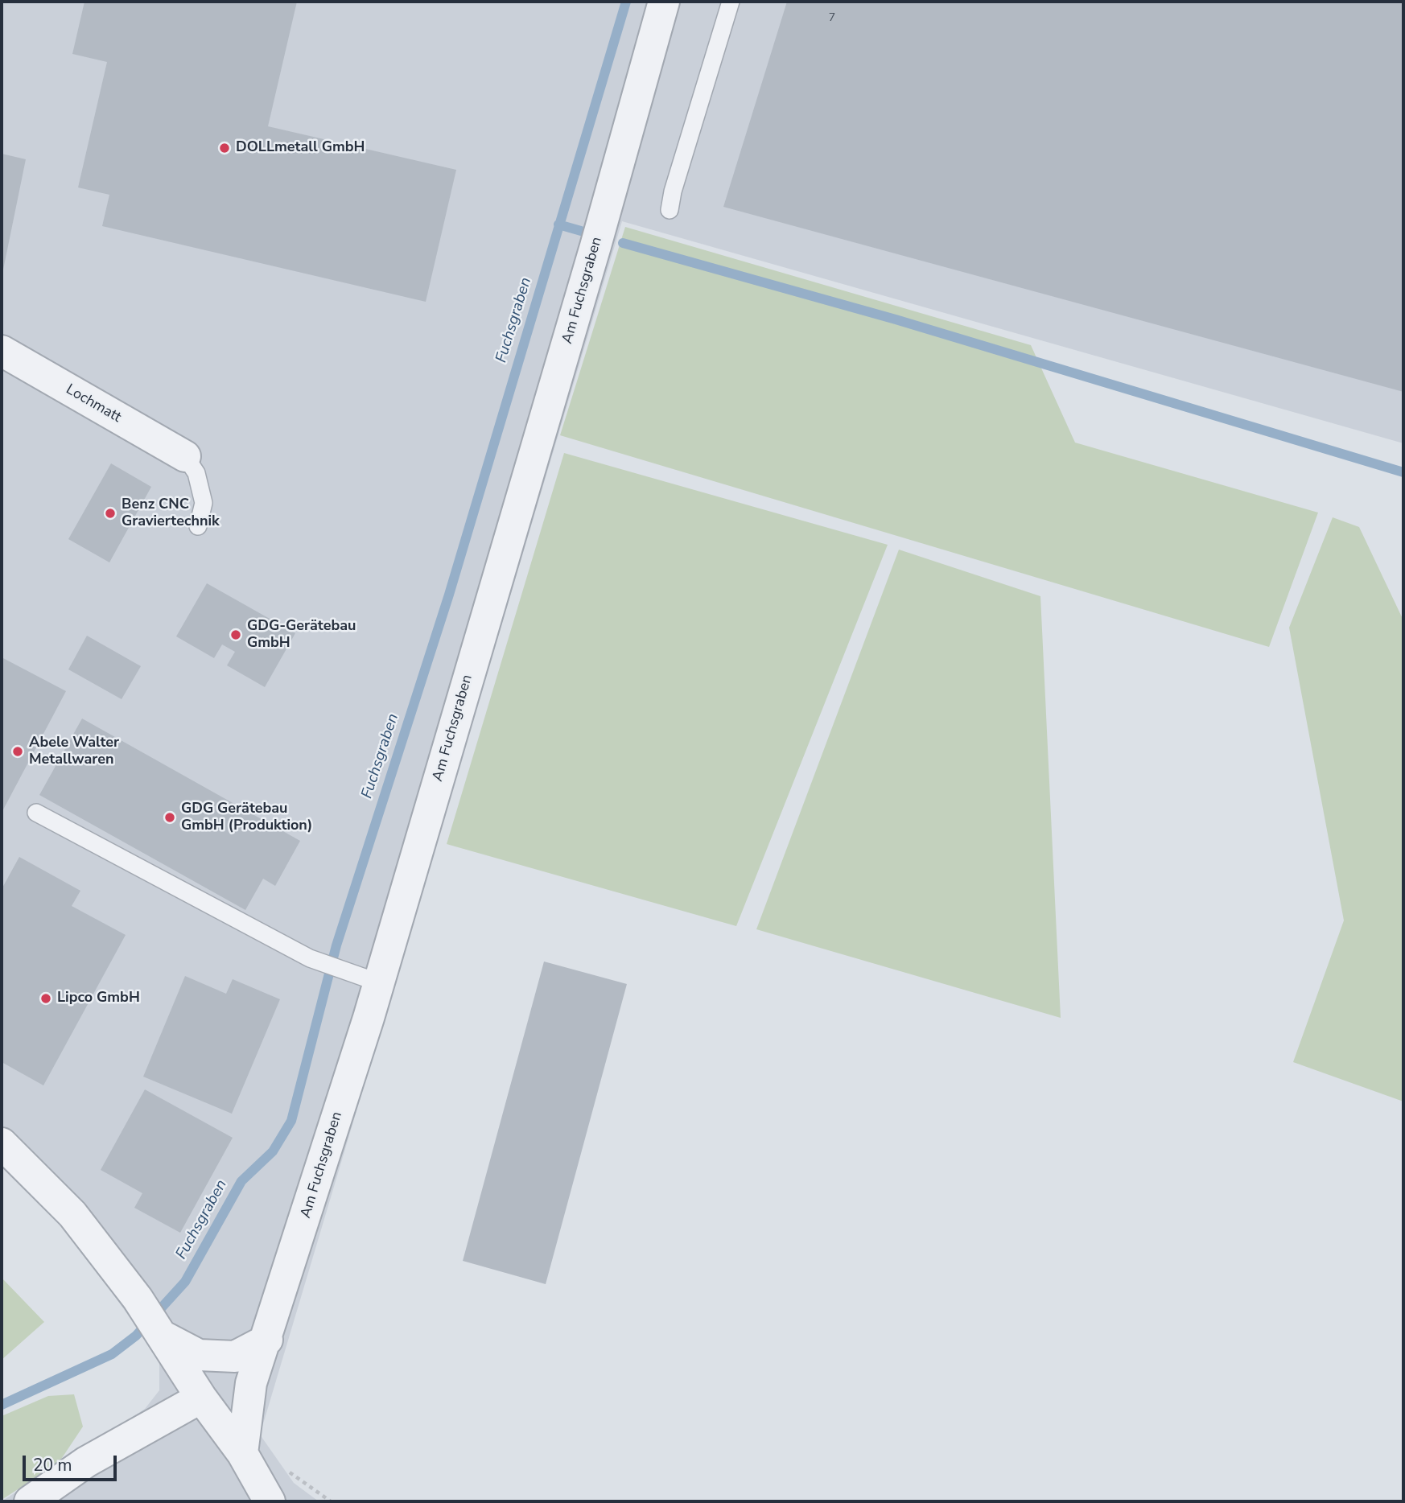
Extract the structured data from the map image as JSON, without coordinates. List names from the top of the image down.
{
  "streets": {
    "street": ["Am Fuchsgraben", "Lochmatt"]
  },
  "water": ["Fuchsgraben"],
  "places": [
    "DOLLmetall GmbH",
    "Benz CNC Graviertechnik",
    "GDG-Gerätebau GmbH",
    "Abele Walter Metallwaren",
    "GDG Gerätebau GmbH (Produktion)",
    "Lipco GmbH"
  ],
  "house_numbers": ["7"],
  "scale_bar": "20 m"
}
